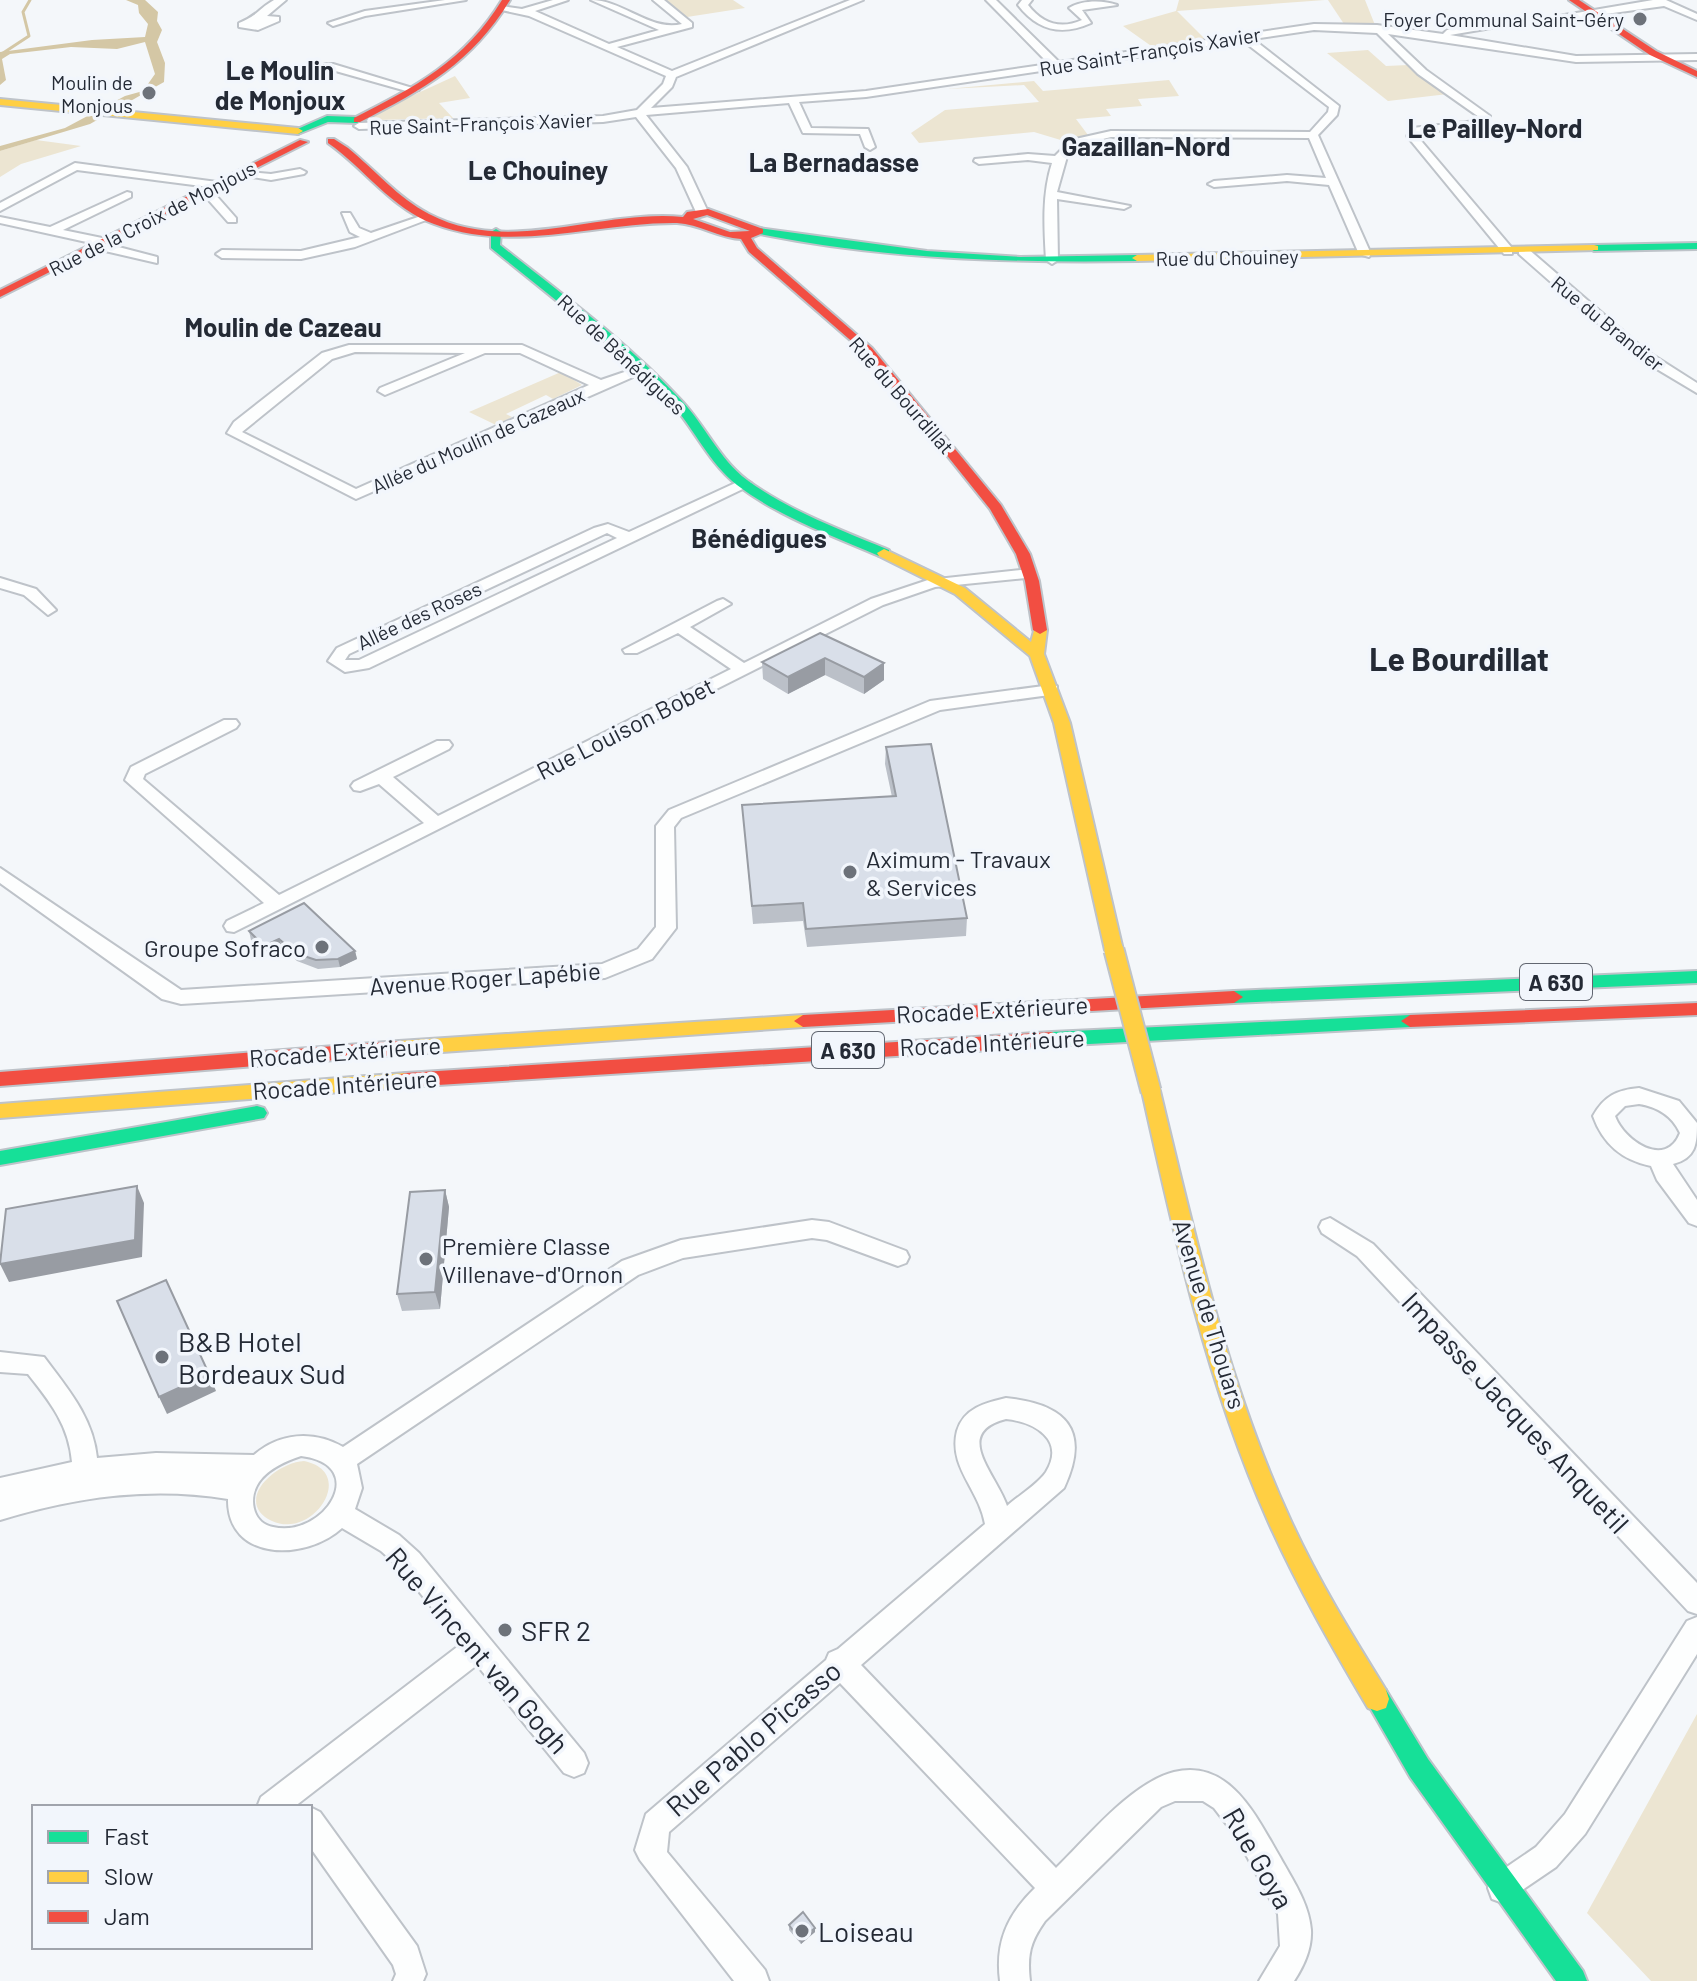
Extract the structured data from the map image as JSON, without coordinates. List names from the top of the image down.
{
  "streets": {
    "main road": [
      "Rue de la Croix de Monjous",
      "Rue du Chouiney",
      "Rue de Bénédigues",
      "Rue du Bourdillat",
      "A 630",
      "Rocade Extérieure",
      "Rocade Intérieure",
      "Avenue de Thouars"
    ],
    "street": [
      "Rue Saint-François Xavier",
      "Rue du Brandier",
      "Allée du Moulin de Cazeaux",
      "Allée des Roses",
      "Rue Louison Bobet",
      "Avenue Roger Lapébie",
      "Impasse Jacques Anquetil",
      "Rue Vincent van Gogh",
      "Rue Pablo Picasso",
      "Rue Goya"
    ]
  },
  "crossings": [
    ["Rue Saint-François Xavier", "Rue du Brandier"],
    ["Rue du Chouiney", "Rue du Brandier"],
    ["Rue du Chouiney", "Rue du Bourdillat"],
    ["Rue de Bénédigues", "Allée du Moulin de Cazeaux"],
    ["Rue de Bénédigues", "Allée des Roses"],
    ["Rue de Bénédigues", "Rue Louison Bobet"],
    ["Rue de Bénédigues", "Avenue de Thouars"],
    ["Rue du Bourdillat", "Rue Louison Bobet"],
    ["Rue du Bourdillat", "Avenue de Thouars"],
    ["Rue Louison Bobet", "Avenue de Thouars"],
    ["Avenue Roger Lapébie", "Avenue de Thouars"]
  ],
  "districts": [
    "Le Moulin de Monjoux",
    "Le Pailley-Nord",
    "Gazaillan-Nord",
    "La Bernadasse",
    "Le Chouiney",
    "Moulin de Cazeau",
    "Bénédigues",
    "Le Bourdillat"
  ],
  "places": [
    "Foyer Communal Saint-Géry",
    "Moulin de Monjous",
    "Aximum - Travaux & Services",
    "Groupe Sofraco",
    "Première Classe Villenave-d'Ornon",
    "B&B Hotel Bordeaux Sud",
    "SFR 2",
    "Loiseau"
  ],
  "legend": ["Fast", "Slow", "Jam"]
}
